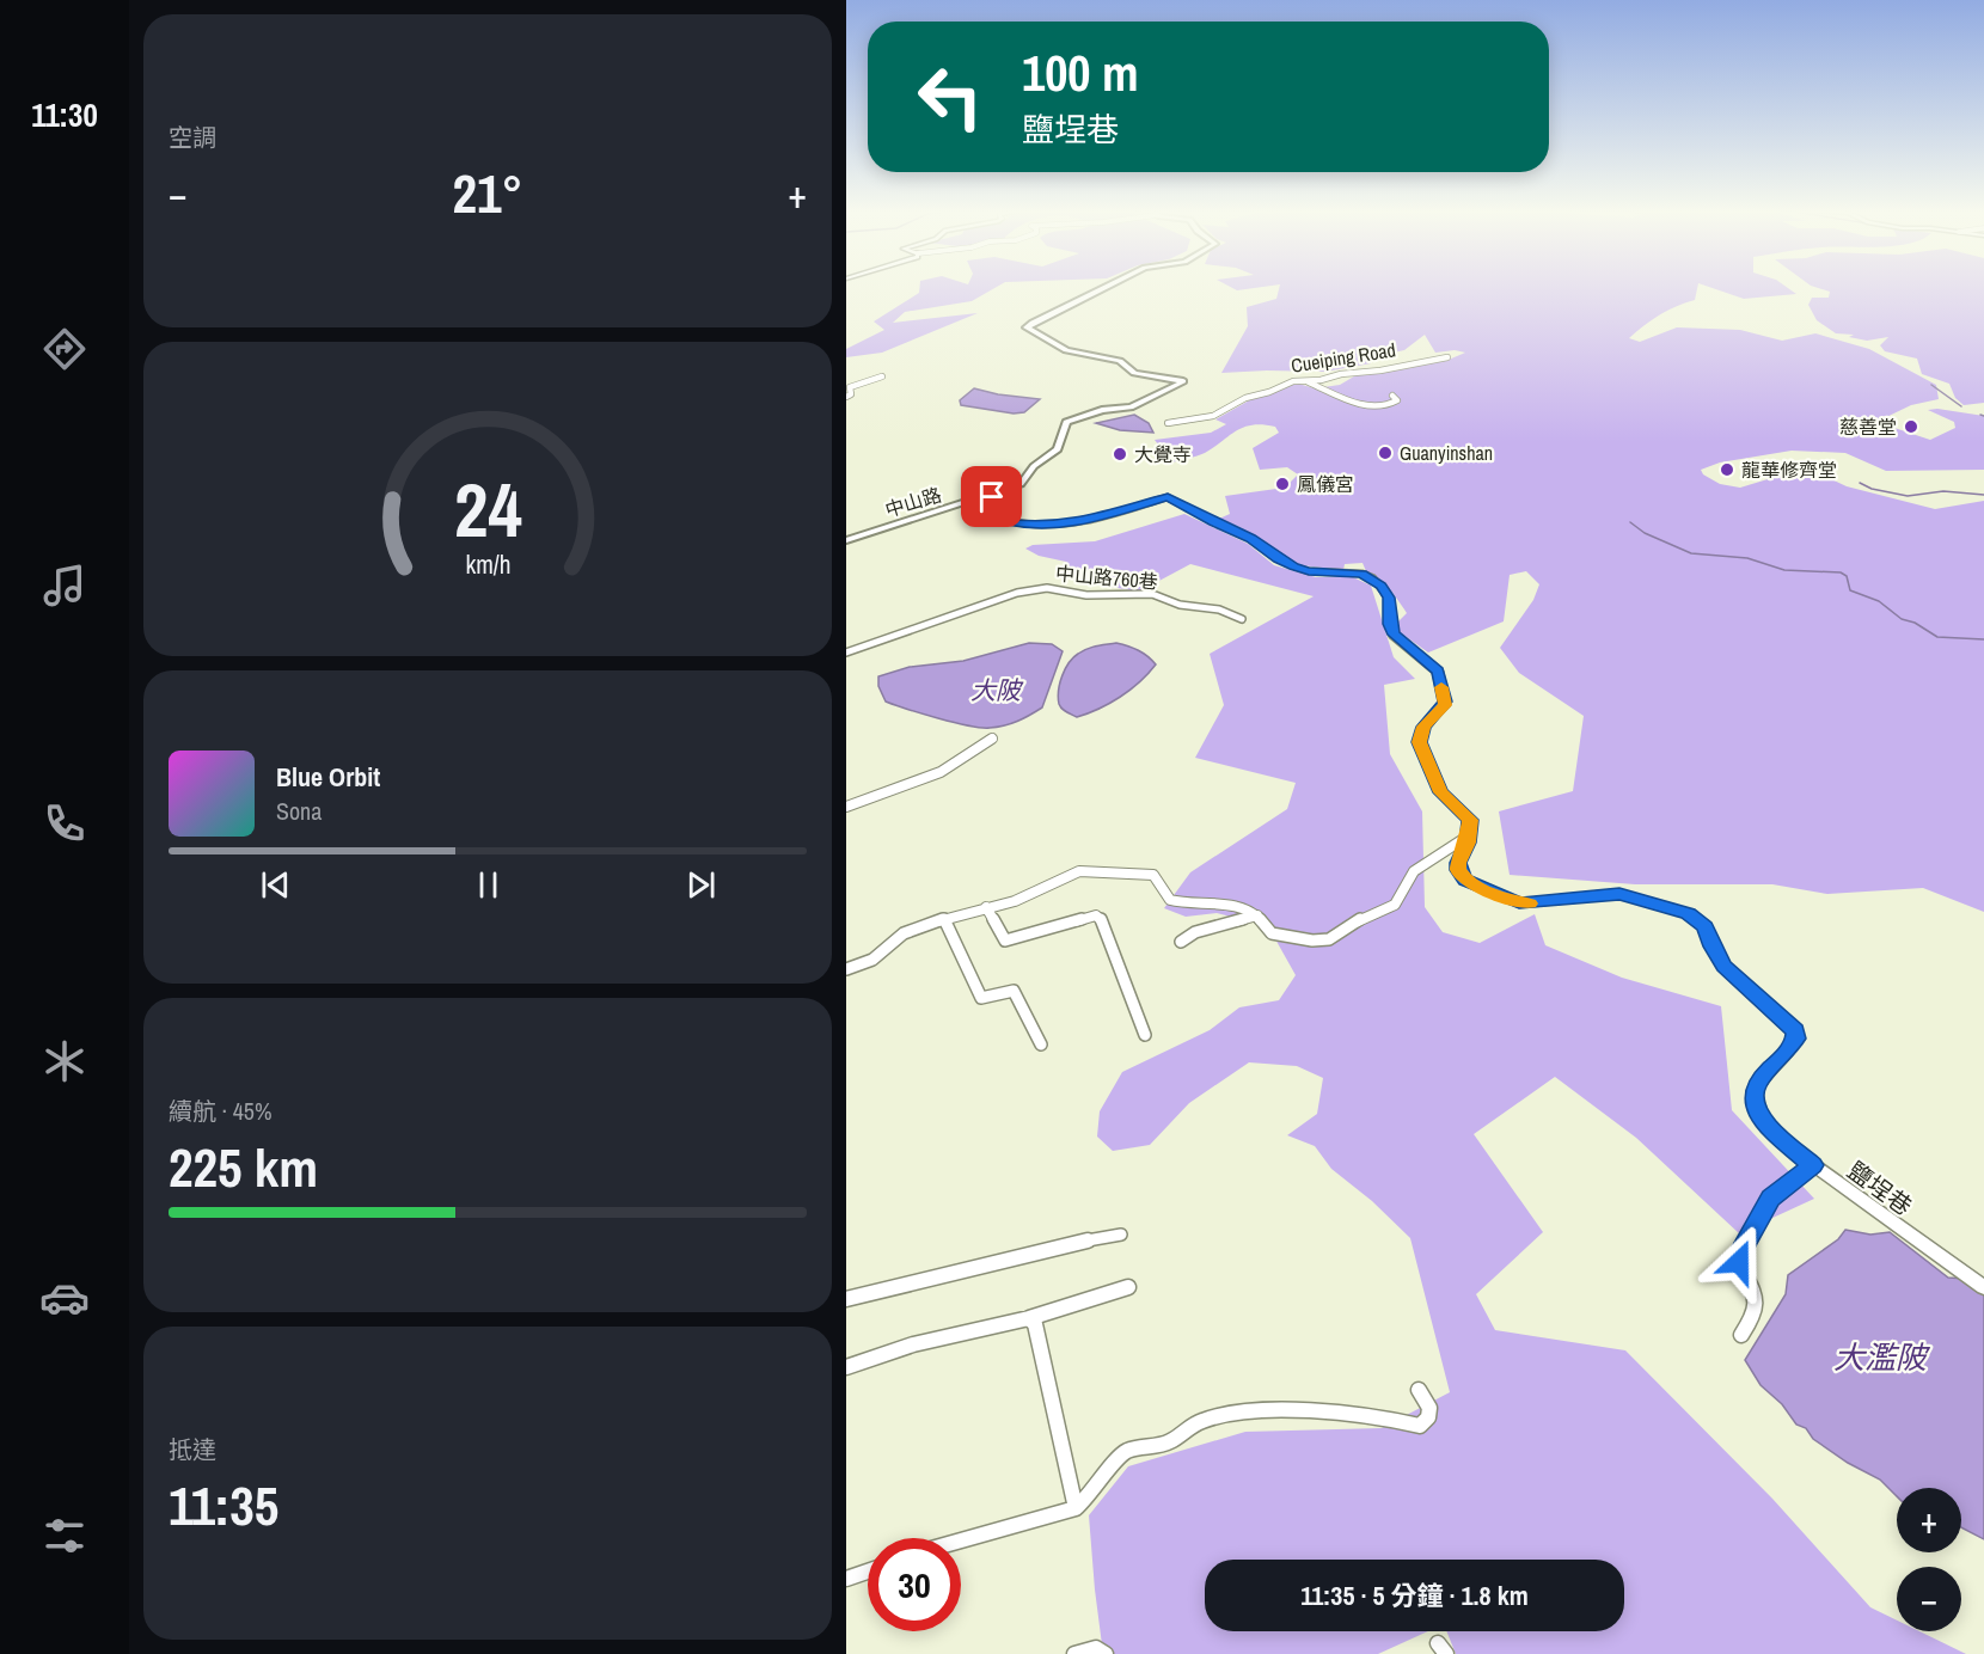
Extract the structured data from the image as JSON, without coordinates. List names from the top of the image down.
{
  "streets": {
    "main road": ["中山路"],
    "street": ["Cueiping Road", "中山路760巷", "鹽埕巷"]
  },
  "water": ["大陂", "大濫陂"],
  "places": [
    "慈善堂",
    "Guanyinshan",
    "大覺寺",
    "龍華修齊堂",
    "鳳儀宮"
  ],
  "page": {
    "tabs": "11:30",
    "tile": [
      "空調",
      ["續航 · 45%", "225 km"],
      ["抵達", "11:35"]
    ],
    "turn": ["100 m", "鹽埕巷"],
    "heat": ["−", "21°", "+"],
    "song": ["Blue Orbit", "Sona"],
    "map_buttons": ["+", "−"],
    "limit": "30",
    "trip": "11:35 · 5 分鐘 · 1.8 km",
    "gauge": ["24", "km/h"]
  }
}
